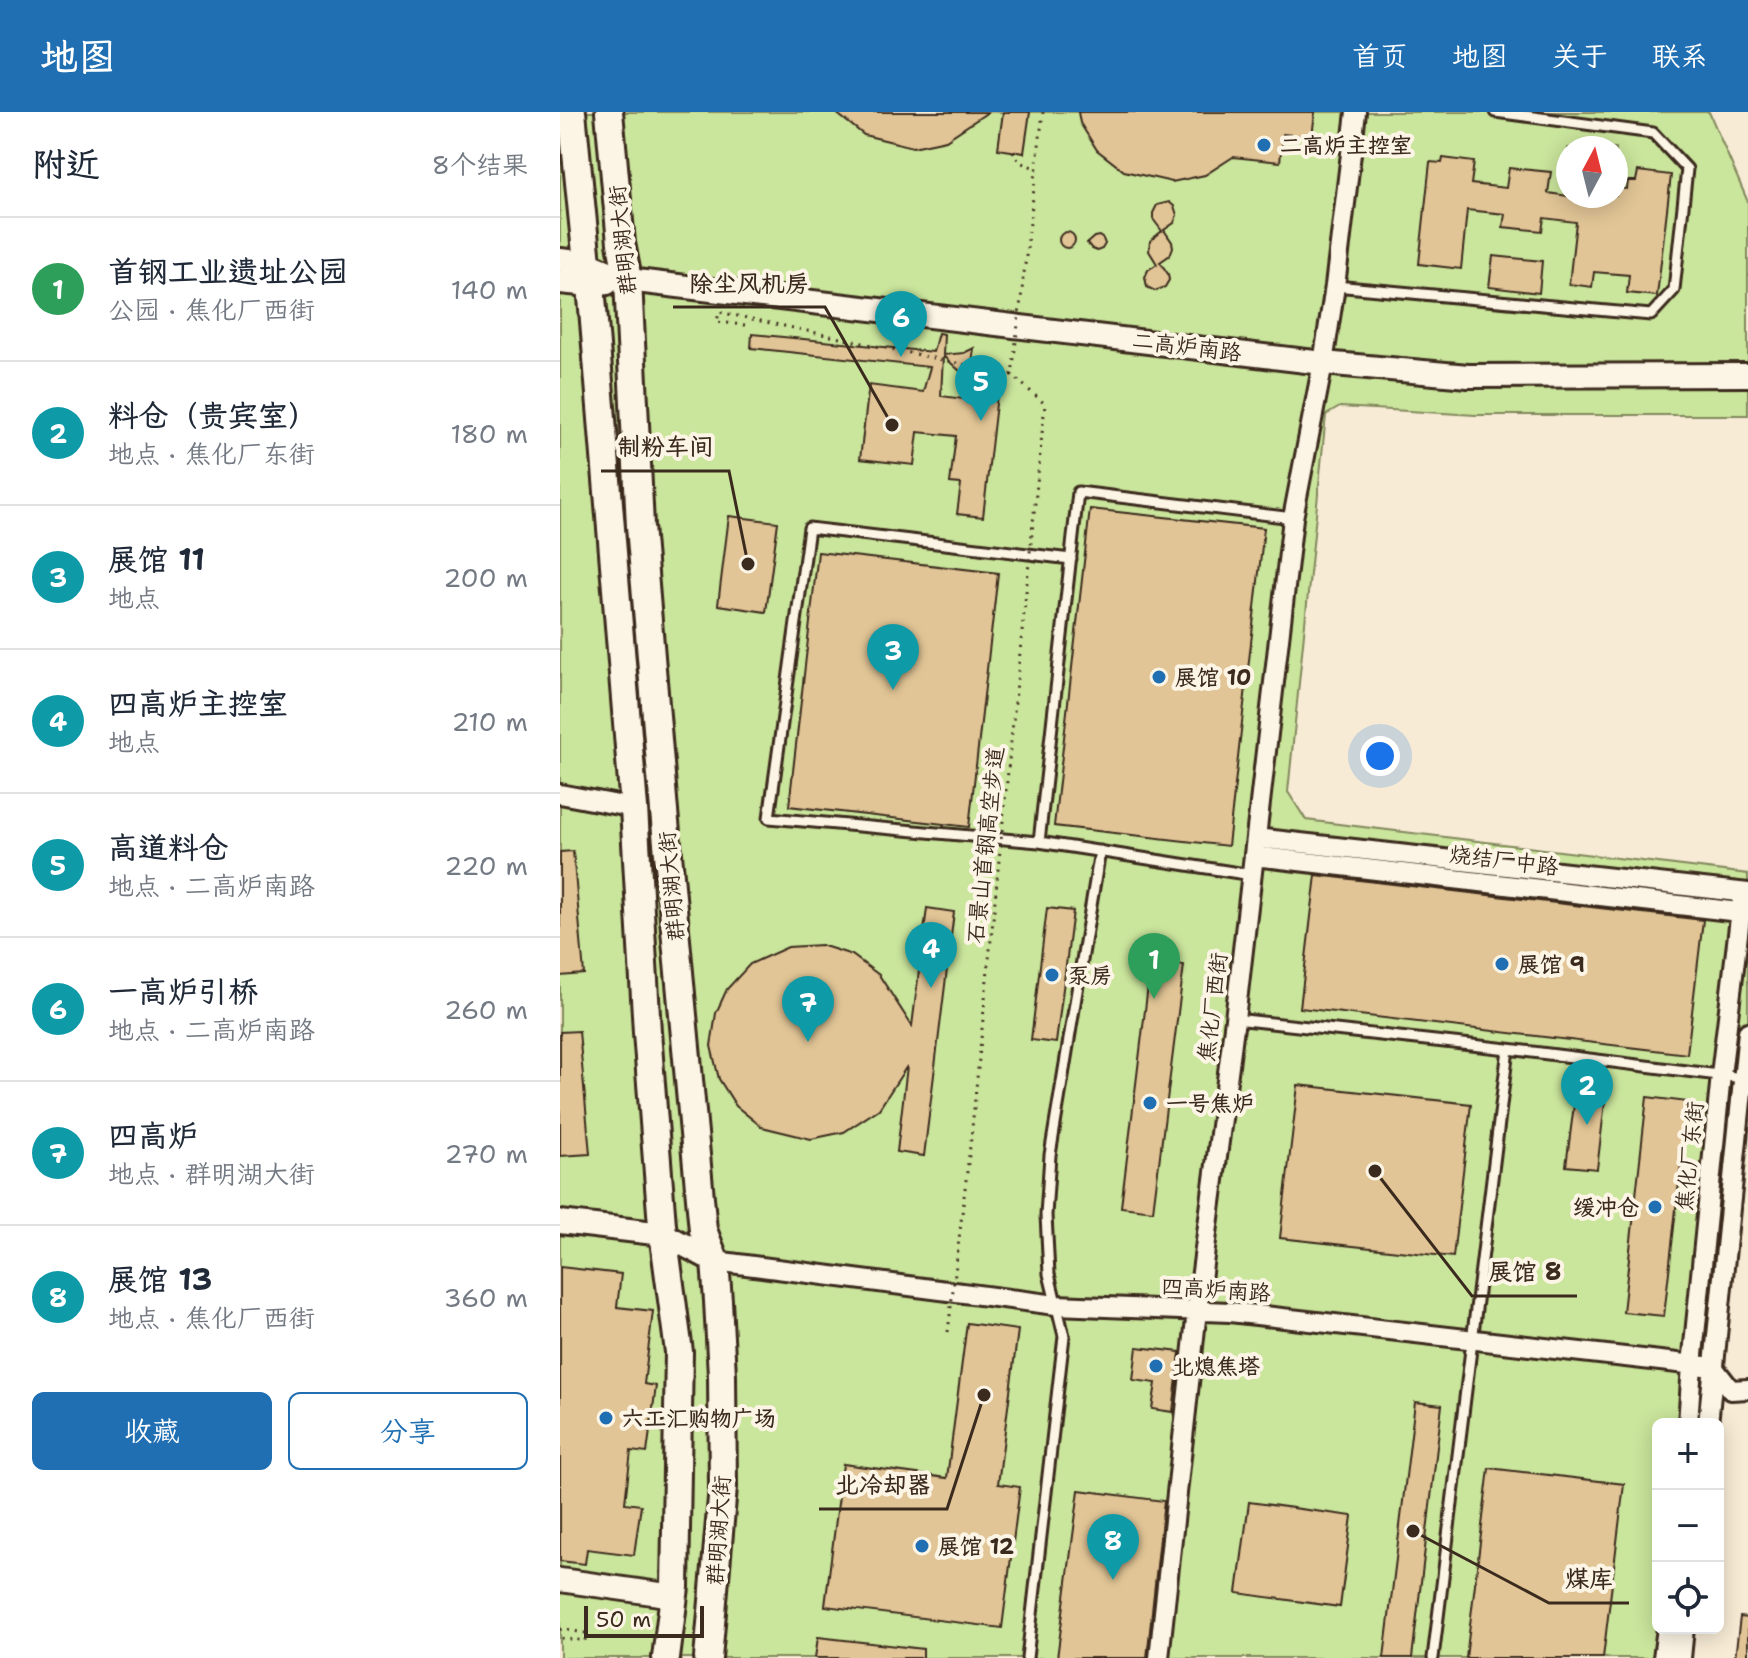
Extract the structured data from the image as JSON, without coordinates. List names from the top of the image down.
{
  "streets": {
    "main road": ["群明湖大街"],
    "street": [
      "二高炉南路",
      "烧结厂中路",
      "焦化厂西街",
      "焦化厂东街",
      "四高炉南路"
    ],
    "path": ["石景山首钢高空步道"]
  },
  "crossings": [
    ["群明湖大街", "二高炉南路"],
    ["群明湖大街", "四高炉南路"],
    ["二高炉南路", "焦化厂西街"],
    ["烧结厂中路", "焦化厂西街"],
    ["烧结厂中路", "焦化厂东街"],
    ["焦化厂西街", "四高炉南路"],
    ["焦化厂东街", "四高炉南路"]
  ],
  "places": [
    "二高炉主控室",
    "除尘风机房",
    "制粉车间",
    "展馆 10",
    "展馆 9",
    "泵房",
    "一号焦炉",
    "展馆 8",
    "缓冲仓",
    "北熄焦塔",
    "北冷却器",
    "六工汇购物广场",
    "煤库",
    "展馆 12"
  ],
  "scale_bar": "50 m",
  "north": "top",
  "page": {
    "header": "地图",
    "nav": [
      "首页",
      "地图",
      "关于",
      "联系"
    ],
    "heading": ["附近", "8个结果"],
    "list": [
      {
        "mark": "1",
        "name": "首钢工业遗址公园",
        "note": "公园 · 焦化厂西街",
        "value": "140 m"
      },
      {
        "mark": "2",
        "name": "料仓（贵宾室）",
        "note": "地点 · 焦化厂东街",
        "value": "180 m"
      },
      {
        "mark": "3",
        "name": "展馆 11",
        "note": "地点",
        "value": "200 m"
      },
      {
        "mark": "4",
        "name": "四高炉主控室",
        "note": "地点",
        "value": "210 m"
      },
      {
        "mark": "5",
        "name": "高道料仓",
        "note": "地点 · 二高炉南路",
        "value": "220 m"
      },
      {
        "mark": "6",
        "name": "一高炉引桥",
        "note": "地点 · 二高炉南路",
        "value": "260 m"
      },
      {
        "mark": "7",
        "name": "四高炉",
        "note": "地点 · 群明湖大街",
        "value": "270 m"
      },
      {
        "mark": "8",
        "name": "展馆 13",
        "note": "地点 · 焦化厂西街",
        "value": "360 m"
      }
    ],
    "pins": [
      "6",
      "5",
      "3",
      "4",
      "1",
      "7",
      "2",
      "8"
    ],
    "buttons": ["收藏", "分享"],
    "map_buttons": ["+", "−"],
    "scale": "50 m"
  }
}
